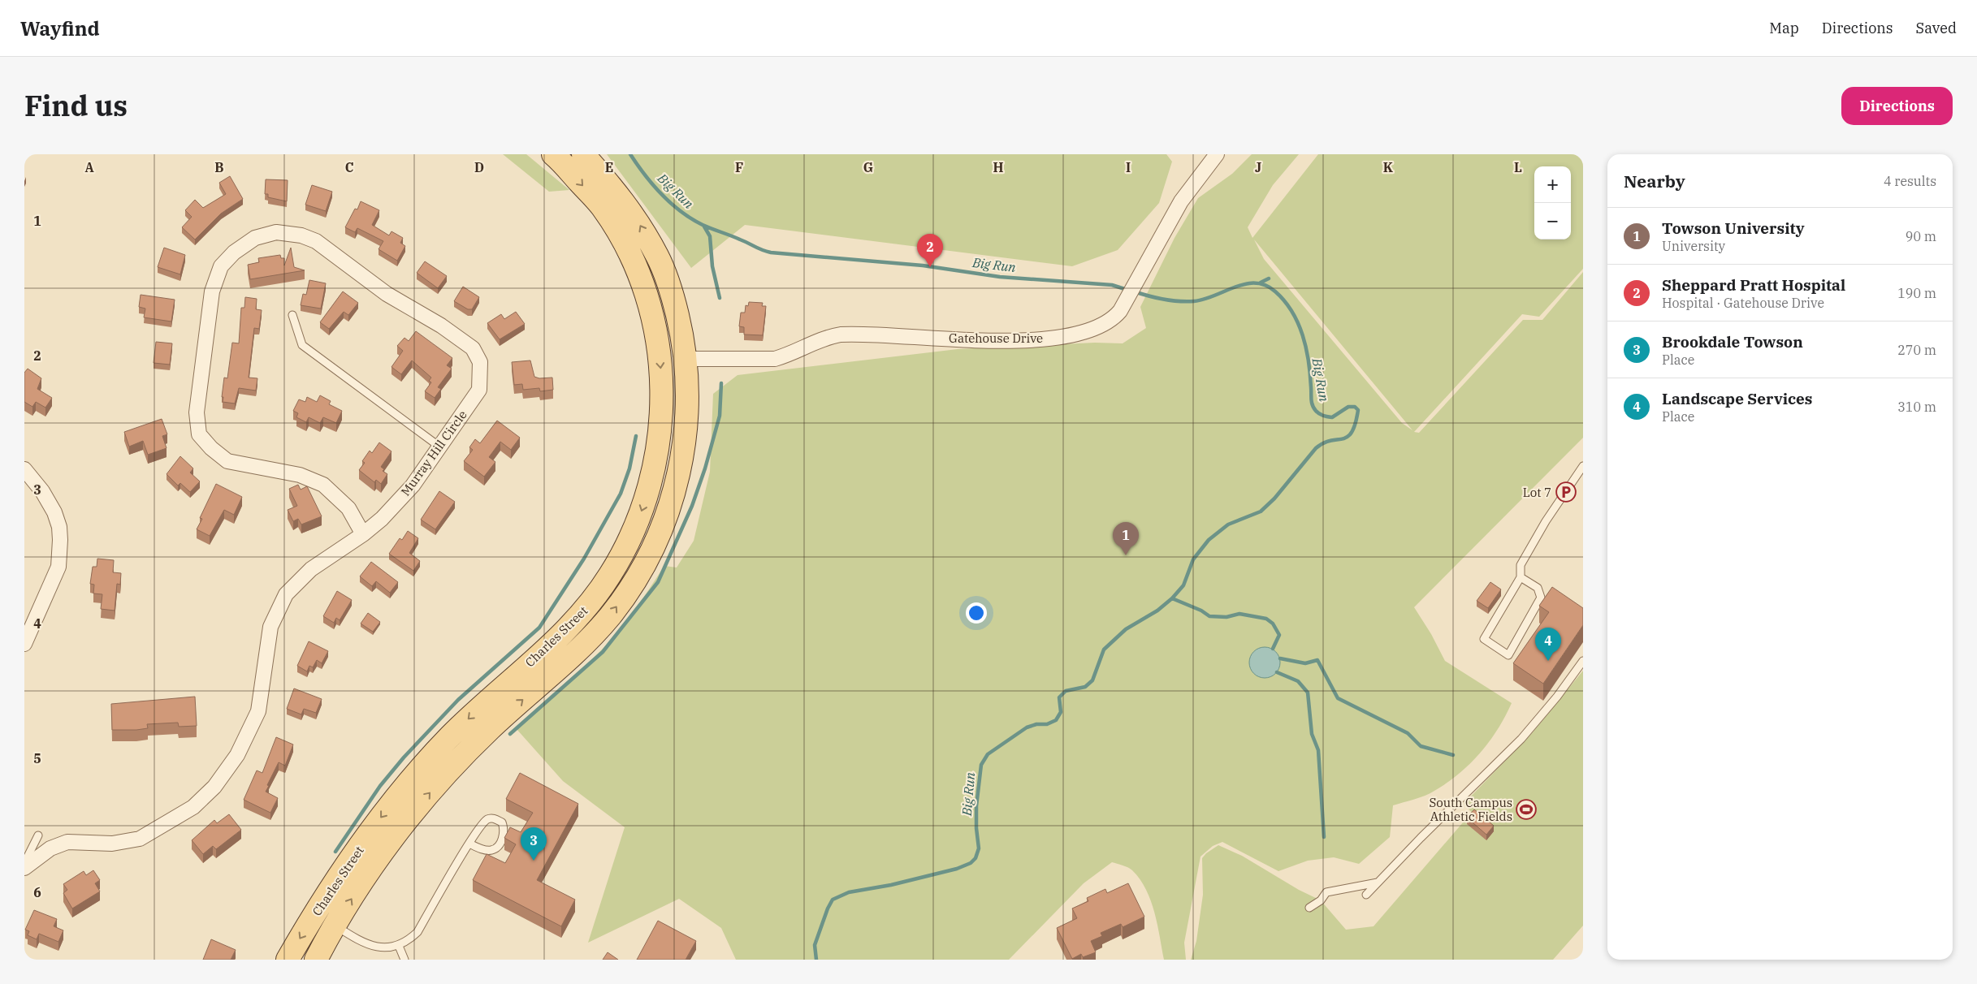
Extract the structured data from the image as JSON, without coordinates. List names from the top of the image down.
{
  "streets": {
    "main road": ["Charles Street"],
    "street": ["Gatehouse Drive", "Murray Hill Circle"]
  },
  "crossings": [
    ["Gatehouse Drive", "Charles Street"]
  ],
  "water": ["Big Run"],
  "places": {
    "parking": ["Lot 7"],
    "sports": ["South Campus Athletic Fields"]
  },
  "page": {
    "header": "Wayfind",
    "nav": ["Map", "Directions", "Saved"],
    "title": "Find us",
    "buttons": "Directions",
    "heading": ["Nearby", "4 results"],
    "map_buttons": ["+", "−"],
    "list": [
      {
        "mark": "1",
        "name": "Towson University",
        "note": "University",
        "value": "90 m"
      },
      {
        "mark": "2",
        "name": "Sheppard Pratt Hospital",
        "note": "Hospital · Gatehouse Drive",
        "value": "190 m"
      },
      {
        "mark": "3",
        "name": "Brookdale Towson",
        "note": "Place",
        "value": "270 m"
      },
      {
        "mark": "4",
        "name": "Landscape Services",
        "note": "Place",
        "value": "310 m"
      }
    ],
    "pins": [
      "2",
      "1",
      "4",
      "3"
    ]
  },
  "grid": {
    "columns": [
      "A",
      "B",
      "C",
      "D",
      "E",
      "F",
      "G",
      "H",
      "I",
      "J",
      "K",
      "L"
    ],
    "rows": [
      "1",
      "2",
      "3",
      "4",
      "5",
      "6"
    ]
  }
}
